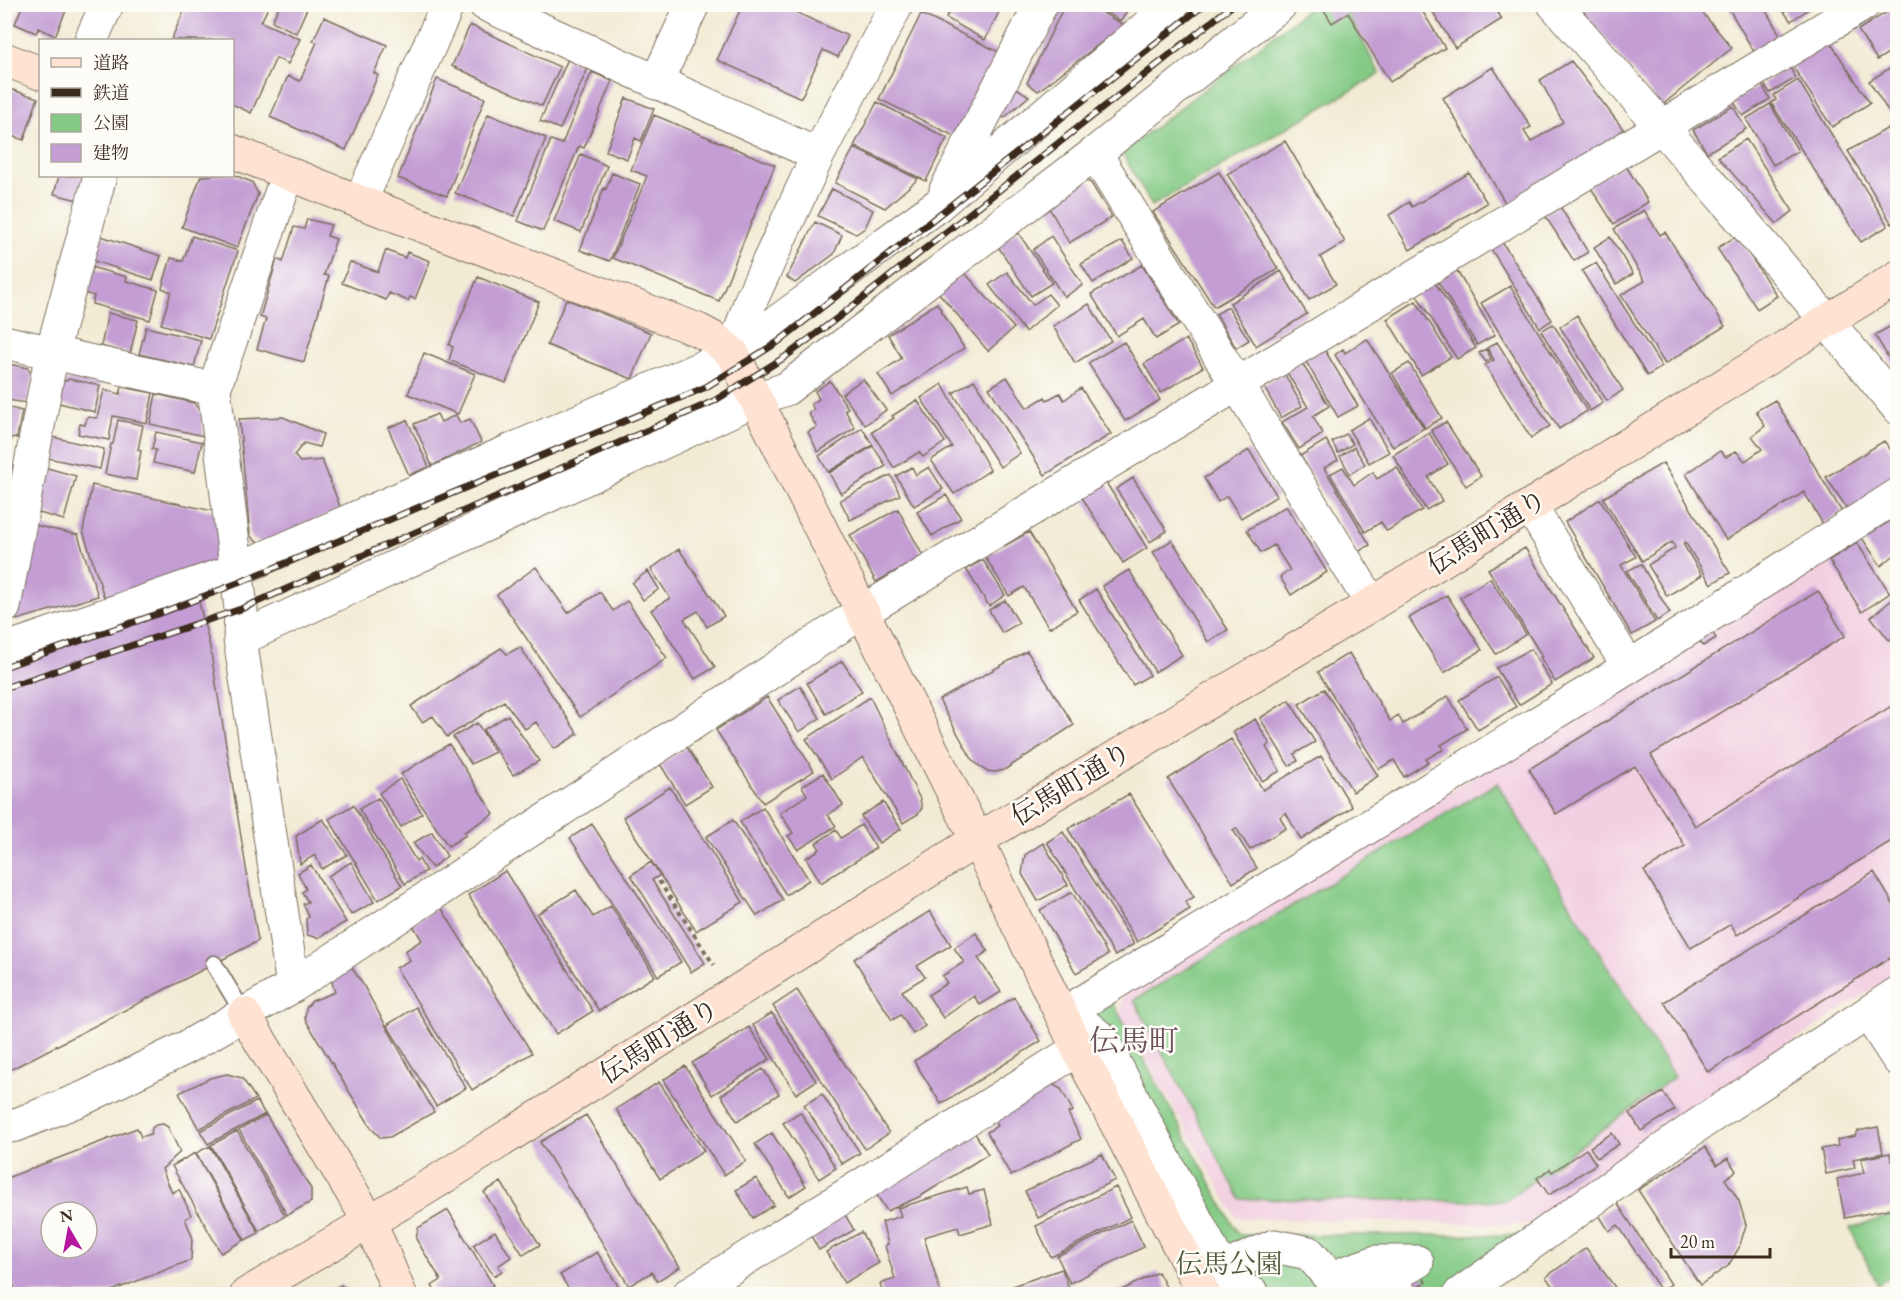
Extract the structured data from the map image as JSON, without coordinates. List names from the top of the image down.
{
  "streets": {
    "street": ["伝馬町通り"]
  },
  "districts": ["伝馬町"],
  "parks": ["伝馬公園"],
  "legend": [
    "道路",
    "鉄道",
    "公園",
    "建物"
  ],
  "scale_bar": "20 m",
  "north": "top"
}
